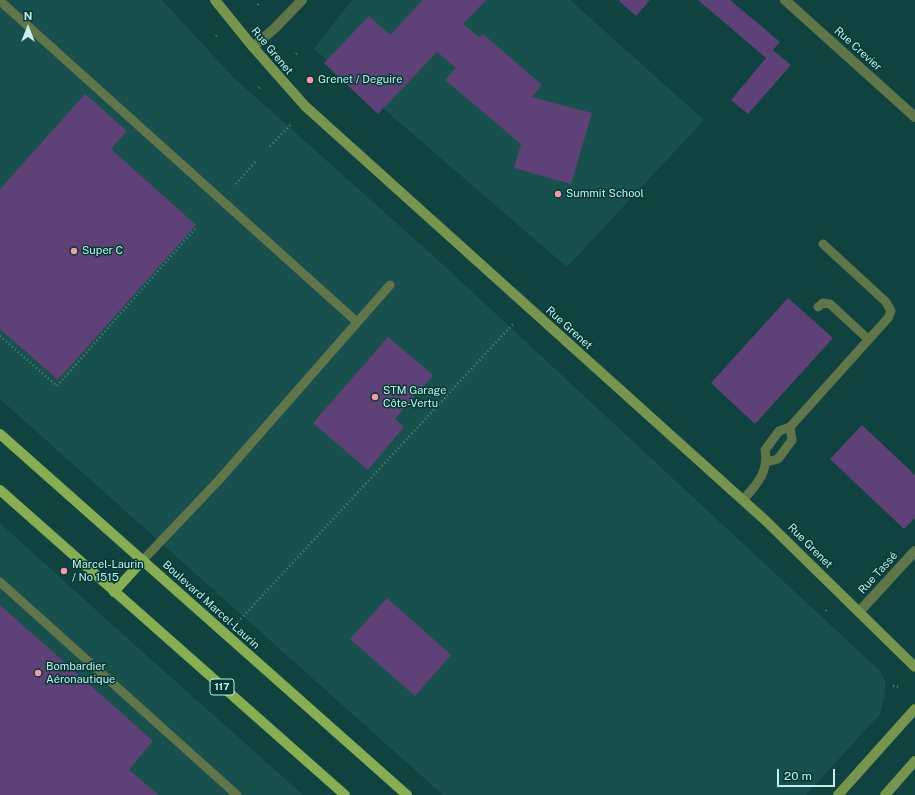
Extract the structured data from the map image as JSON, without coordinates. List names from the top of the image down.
{
  "streets": {
    "main road": ["Boulevard Marcel-Laurin", "117"],
    "street": ["Rue Crevier", "Rue Grenet", "Rue Tassé"]
  },
  "crossings": [
    ["Rue Grenet", "Rue Tassé"]
  ],
  "places": [
    "Grenet / Deguire",
    "Summit School",
    "Super C",
    "STM Garage Côte-Vertu",
    "Marcel-Laurin / No 1515",
    "Bombardier Aéronautique"
  ],
  "scale_bar": "20 m",
  "north": "top"
}
